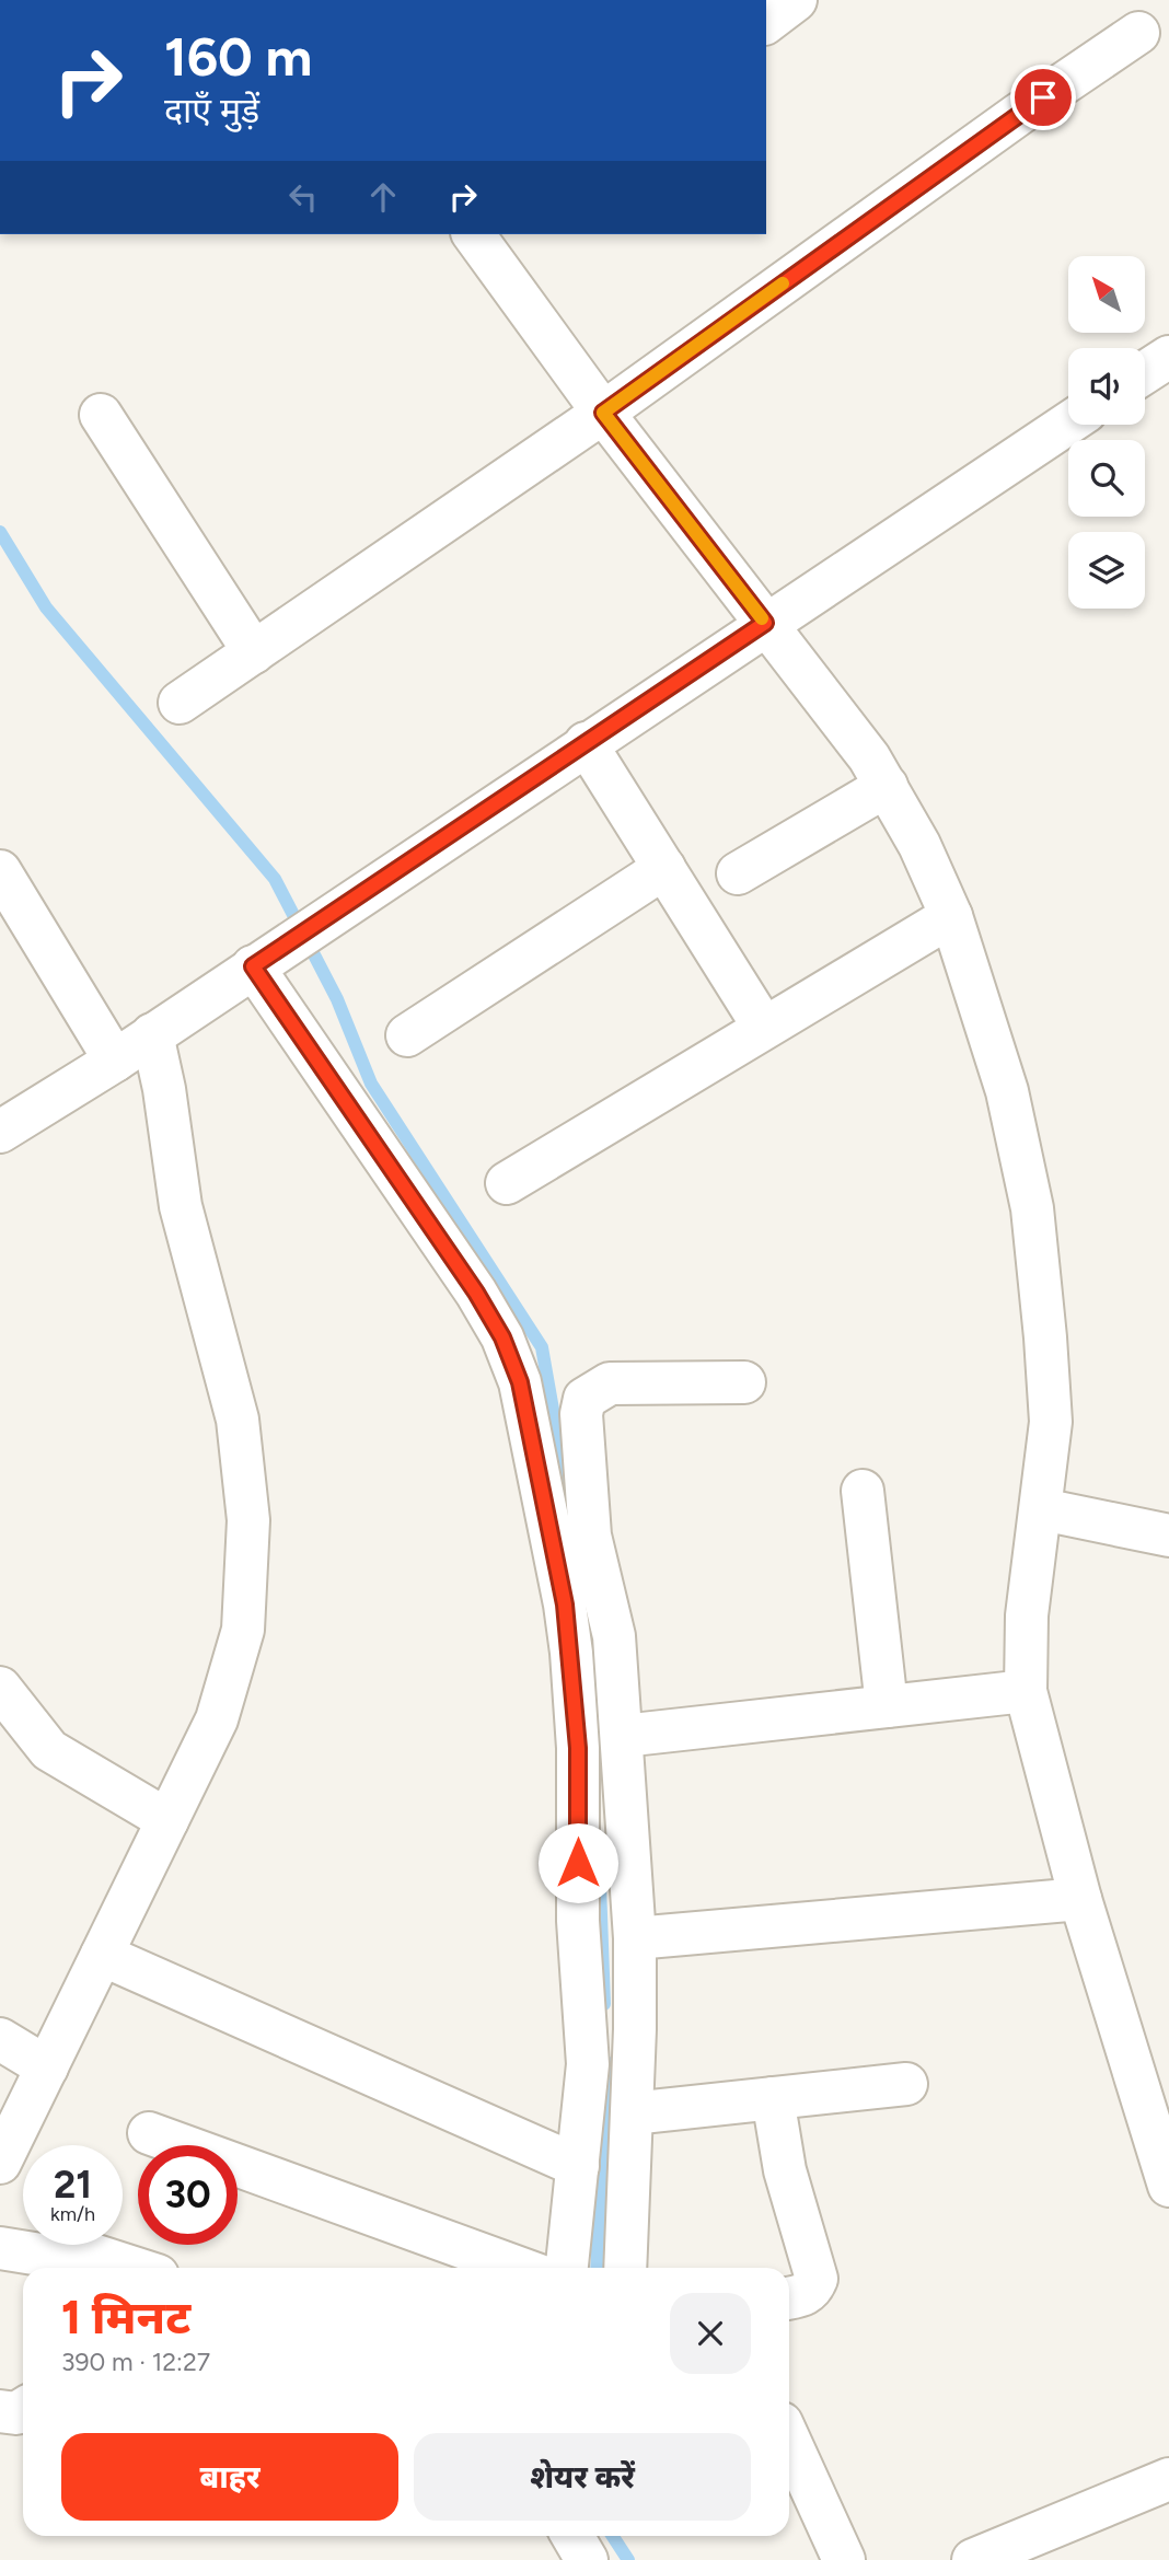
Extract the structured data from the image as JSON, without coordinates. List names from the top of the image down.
{
  "north": "top left",
  "page": {
    "turn": ["160 m", "दाएँ मुड़ें"],
    "speed": "21 km/h",
    "limit": "30",
    "heading": ["1 मिनट", "390 m · 12:27"],
    "buttons": ["बाहर", "शेयर करें"]
  }
}
